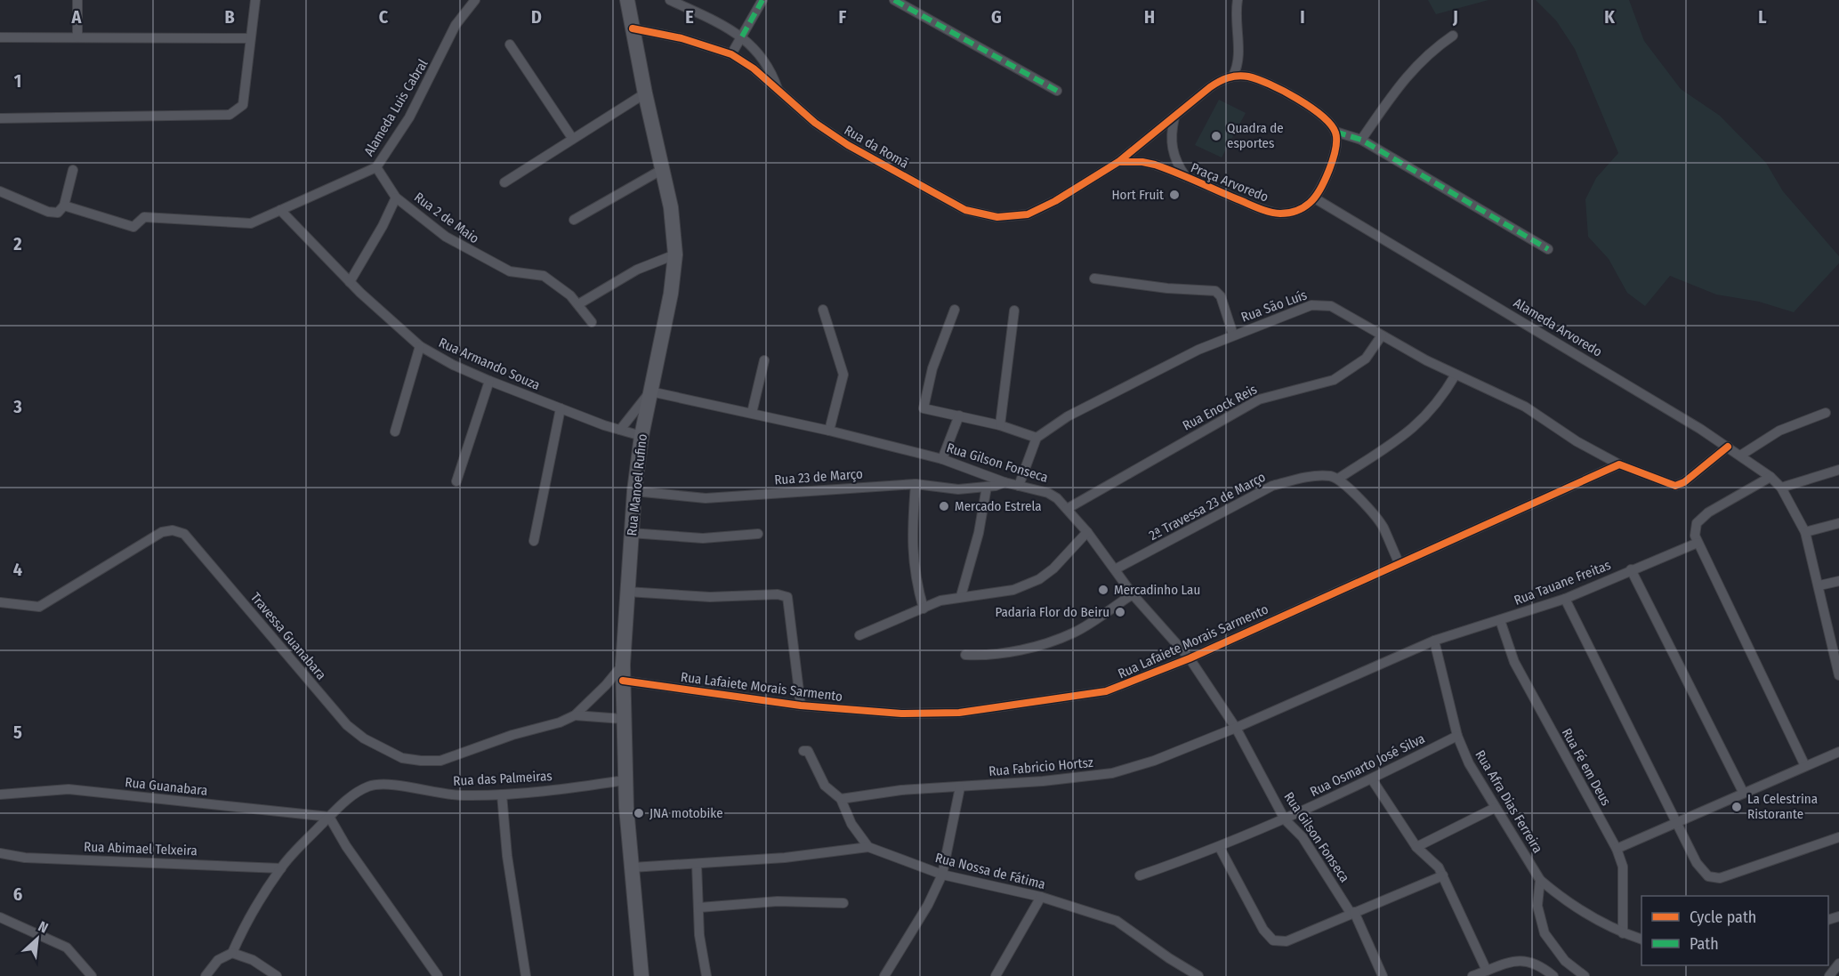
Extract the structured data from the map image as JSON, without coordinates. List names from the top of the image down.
{
  "streets": {
    "main road": ["Rua Manoel Rufino"],
    "street": [
      "Alameda Luis Cabral",
      "Rua da Romã",
      "Praça Arvoredo",
      "Rua 2 de Maio",
      "Rua São Luís",
      "Alameda Arvoredo",
      "Rua Armando Souza",
      "Rua Enock Reis",
      "Rua Gilson Fonseca",
      "Rua 23 de Março",
      "2ª Travessa 23 de Março",
      "Rua Tauane Freitas",
      "Travessa Guanabara",
      "Rua Lafaiete Morais Sarmento",
      "Rua Osmarto José Silva",
      "Rua Fabricio Hortsz",
      "Rua Fé em Deus",
      "Rua das Palmeiras",
      "Rua Guanabara",
      "Rua Afra Dias Ferreira",
      "Rua Abimael Telxeira",
      "Rua Nossa de Fátima"
    ]
  },
  "crossings": [
    ["Alameda Luis Cabral", "Rua 2 de Maio"],
    ["Alameda Luis Cabral", "Rua Armando Souza"],
    ["Rua da Romã", "Praça Arvoredo"],
    ["Rua da Romã", "Rua Manoel Rufino"],
    ["Praça Arvoredo", "Alameda Arvoredo"],
    ["Rua São Luís", "Rua Enock Reis"],
    ["Rua São Luís", "Rua Lafaiete Morais Sarmento"],
    ["Rua Armando Souza", "Rua Manoel Rufino"],
    ["Rua Enock Reis", "Rua Gilson Fonseca"],
    ["Rua Gilson Fonseca", "Rua 23 de Março"],
    ["Rua Gilson Fonseca", "Rua Manoel Rufino"],
    ["Rua Gilson Fonseca", "2ª Travessa 23 de Março"],
    ["Rua Gilson Fonseca", "Rua Lafaiete Morais Sarmento"],
    ["Rua Gilson Fonseca", "Rua Osmarto José Silva"],
    ["Rua Gilson Fonseca", "Rua Fabricio Hortsz"],
    ["Rua 23 de Março", "Rua Manoel Rufino"],
    ["Rua Manoel Rufino", "Travessa Guanabara"],
    ["Rua Manoel Rufino", "Rua Lafaiete Morais Sarmento"],
    ["Rua Manoel Rufino", "Rua das Palmeiras"],
    ["Rua Manoel Rufino", "Rua Nossa de Fátima"],
    ["Rua Tauane Freitas", "Rua Fabricio Hortsz"],
    ["Rua Tauane Freitas", "Rua Fé em Deus"],
    ["Rua Tauane Freitas", "Rua Afra Dias Ferreira"],
    ["Rua Osmarto José Silva", "Rua Afra Dias Ferreira"],
    ["Rua Fabricio Hortsz", "Rua Afra Dias Ferreira"],
    ["Rua Fé em Deus", "Rua Afra Dias Ferreira"],
    ["Rua das Palmeiras", "Rua Guanabara"],
    ["Rua das Palmeiras", "Rua Abimael Telxeira"]
  ],
  "places": [
    "Quadra de esportes",
    "Hort Fruit",
    "Mercado Estrela",
    "Mercadinho Lau",
    "Padaria Flor do Beiru",
    "La Celestrina Ristorante",
    "JNA motobike"
  ],
  "legend": ["Cycle path", "Path"],
  "north": "top right",
  "grid": {
    "columns": [
      "A",
      "B",
      "C",
      "D",
      "E",
      "F",
      "G",
      "H",
      "I",
      "J",
      "K",
      "L"
    ],
    "rows": [
      "1",
      "2",
      "3",
      "4",
      "5",
      "6"
    ]
  }
}
